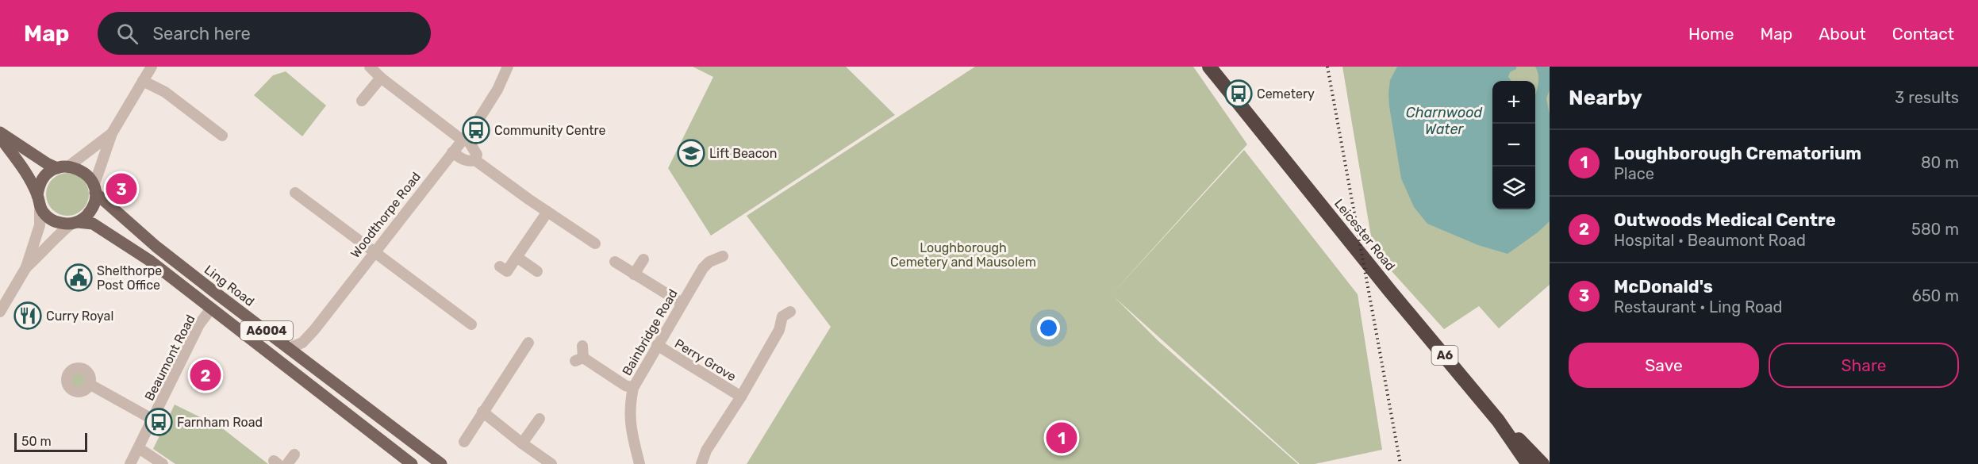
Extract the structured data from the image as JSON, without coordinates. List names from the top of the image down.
{
  "streets": {
    "highway": ["Leicester Road", "A6"],
    "main road": ["Woodthorpe Road", "Ling Road", "A6004"],
    "street": ["Bainbridge Road", "Beaumont Road", "Perry Grove"]
  },
  "crossings": [
    ["Woodthorpe Road", "Ling Road"],
    ["Woodthorpe Road", "A6004"],
    ["Leicester Road", "A6"],
    ["Ling Road", "A6004"],
    ["A6004", "Beaumont Road"],
    ["Bainbridge Road", "Perry Grove"]
  ],
  "water": ["Charnwood Water"],
  "parks": ["Loughborough Cemetery and Mausolem"],
  "places": {
    "bus stop": ["Cemetery", "Community Centre", "Farnham Road"],
    "school or university": ["Lift Beacon"],
    "public building": ["Shelthorpe Post Office"],
    "restaurant": ["Curry Royal"]
  },
  "scale_bar": "50 m",
  "page": {
    "header": "Map",
    "search": "Search here",
    "nav": [
      "Home",
      "Map",
      "About",
      "Contact"
    ],
    "heading": ["Nearby", "3 results"],
    "map_buttons": ["+", "−"],
    "list": [
      {
        "mark": "1",
        "name": "Loughborough Crematorium",
        "note": "Place",
        "value": "80 m"
      },
      {
        "mark": "2",
        "name": "Outwoods Medical Centre",
        "note": "Hospital · Beaumont Road",
        "value": "580 m"
      },
      {
        "mark": "3",
        "name": "McDonald's",
        "note": "Restaurant · Ling Road",
        "value": "650 m"
      }
    ],
    "pins": ["3", "2", "1"],
    "buttons": ["Save", "Share"],
    "scale": "50 m"
  }
}
